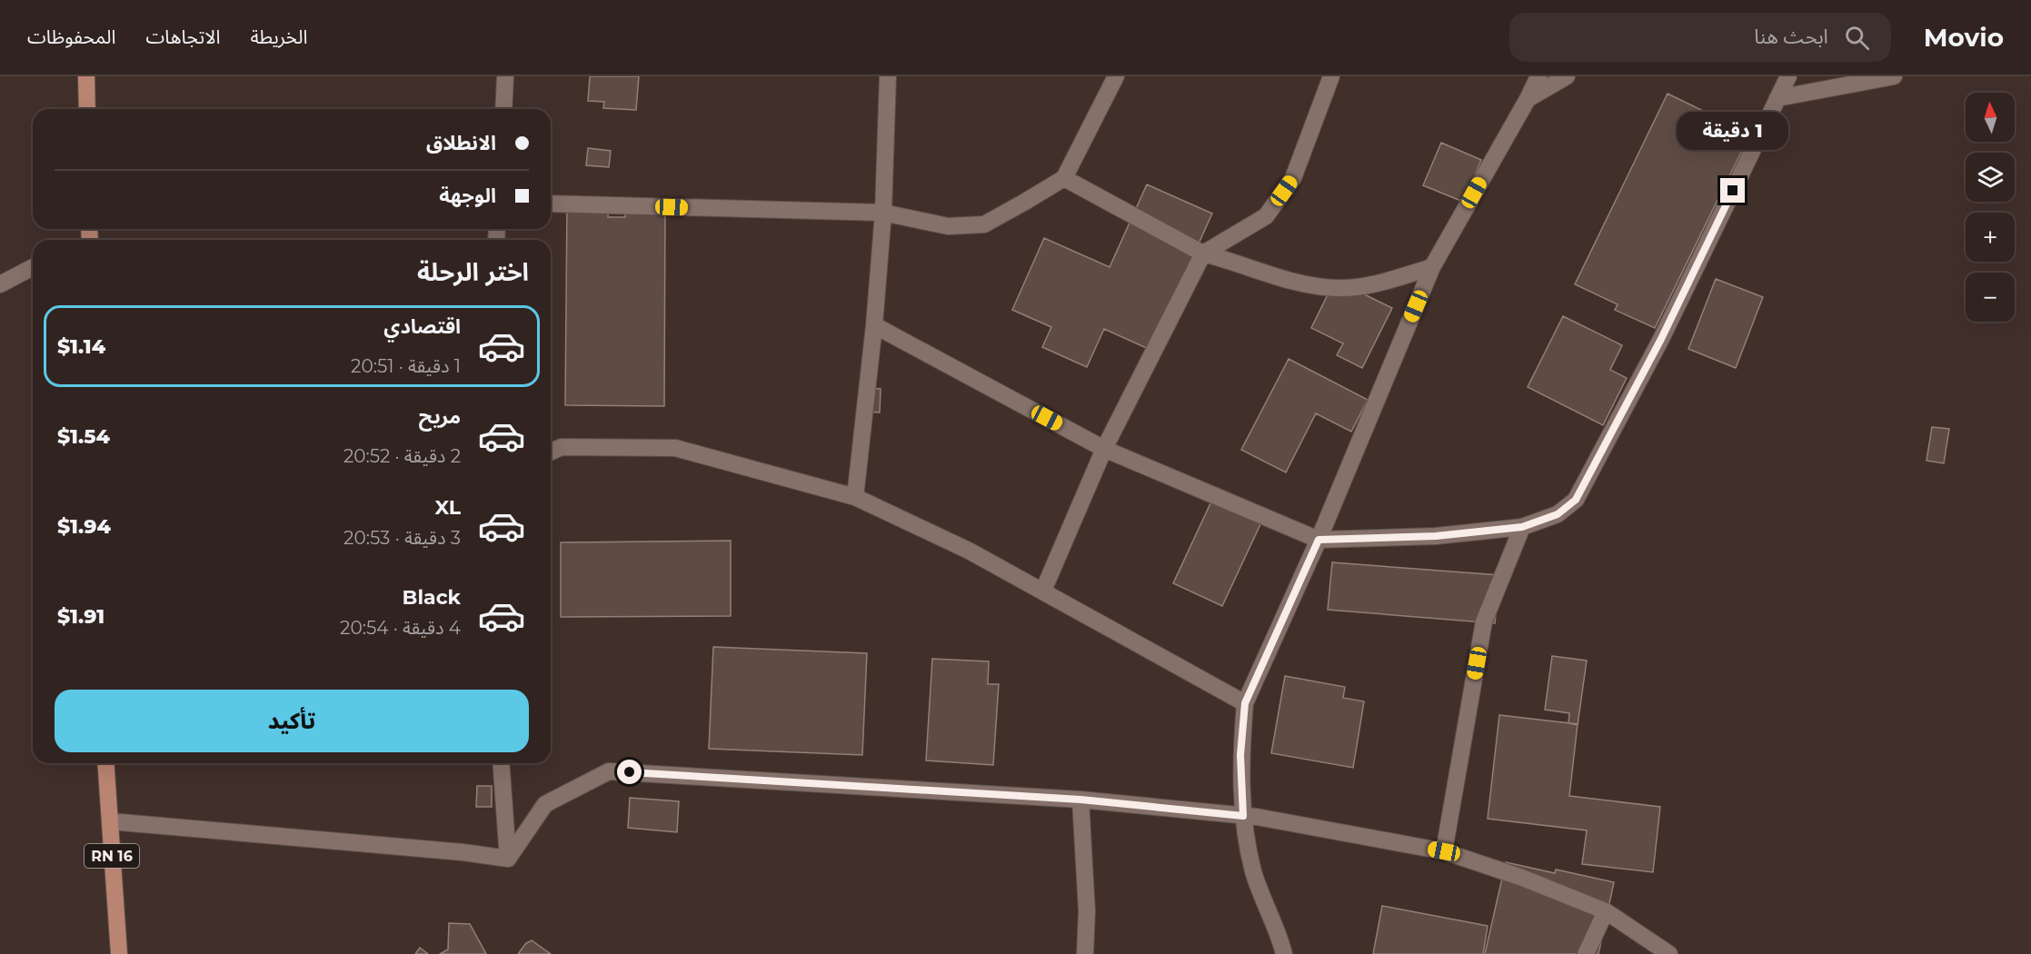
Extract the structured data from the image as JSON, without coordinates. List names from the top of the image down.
{
  "streets": {
    "main road": ["RN 16"]
  },
  "north": "top",
  "page": {
    "header": "Movio",
    "search": "ابحث هنا",
    "nav": ["الخريطة", "الاتجاهات", "المحفوظات"],
    "map_buttons": ["+", "−"],
    "banner": ["الانطلاق", "الوجهة"],
    "bubble": "1 دقيقة",
    "heading": "اختر الرحلة",
    "list": [
      {
        "name": "اقتصادي",
        "note": "1 دقيقة · 20:51",
        "value": "$1.14"
      },
      {
        "name": "مريح",
        "note": "2 دقيقة · 20:52",
        "value": "$1.54"
      },
      {
        "name": "XL",
        "note": "3 دقيقة · 20:53",
        "value": "$1.94"
      },
      {
        "name": "Black",
        "note": "4 دقيقة · 20:54",
        "value": "$1.91"
      }
    ],
    "buttons": "تأكيد"
  }
}
